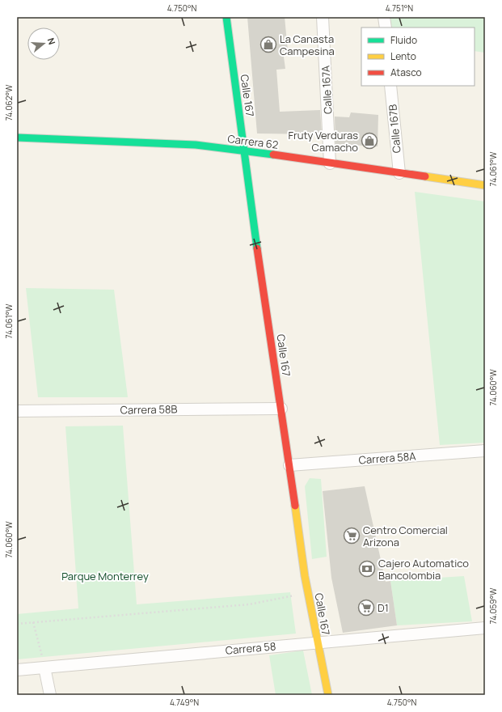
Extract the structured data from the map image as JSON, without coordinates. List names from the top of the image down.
{
  "streets": {
    "street": [
      "Calle 167A",
      "Calle 167",
      "Calle 167B",
      "Carrera 62",
      "Carrera 58B",
      "Carrera 58A",
      "Carrera 58"
    ]
  },
  "crossings": [
    ["Calle 167A", "Carrera 62"],
    ["Calle 167", "Carrera 62"],
    ["Calle 167", "Carrera 58B"],
    ["Calle 167", "Carrera 58A"],
    ["Calle 167", "Carrera 58"],
    ["Calle 167B", "Carrera 62"]
  ],
  "parks": ["Parque Monterrey"],
  "places": {
    "shop": ["La Canasta Campesina", "Fruty Verduras Camacho"],
    "supermarket": ["Centro Comercial Arizona", "D1"],
    "bank": ["Cajero Automatico Bancolombia"]
  },
  "legend": ["Fluido", "Lento", "Atasco"],
  "north": "right",
  "coordinates": [
    "4.750°N",
    "4.751°N",
    "74.062°W",
    "74.061°W",
    "74.060°W",
    "74.059°W",
    "4.749°N"
  ]
}
